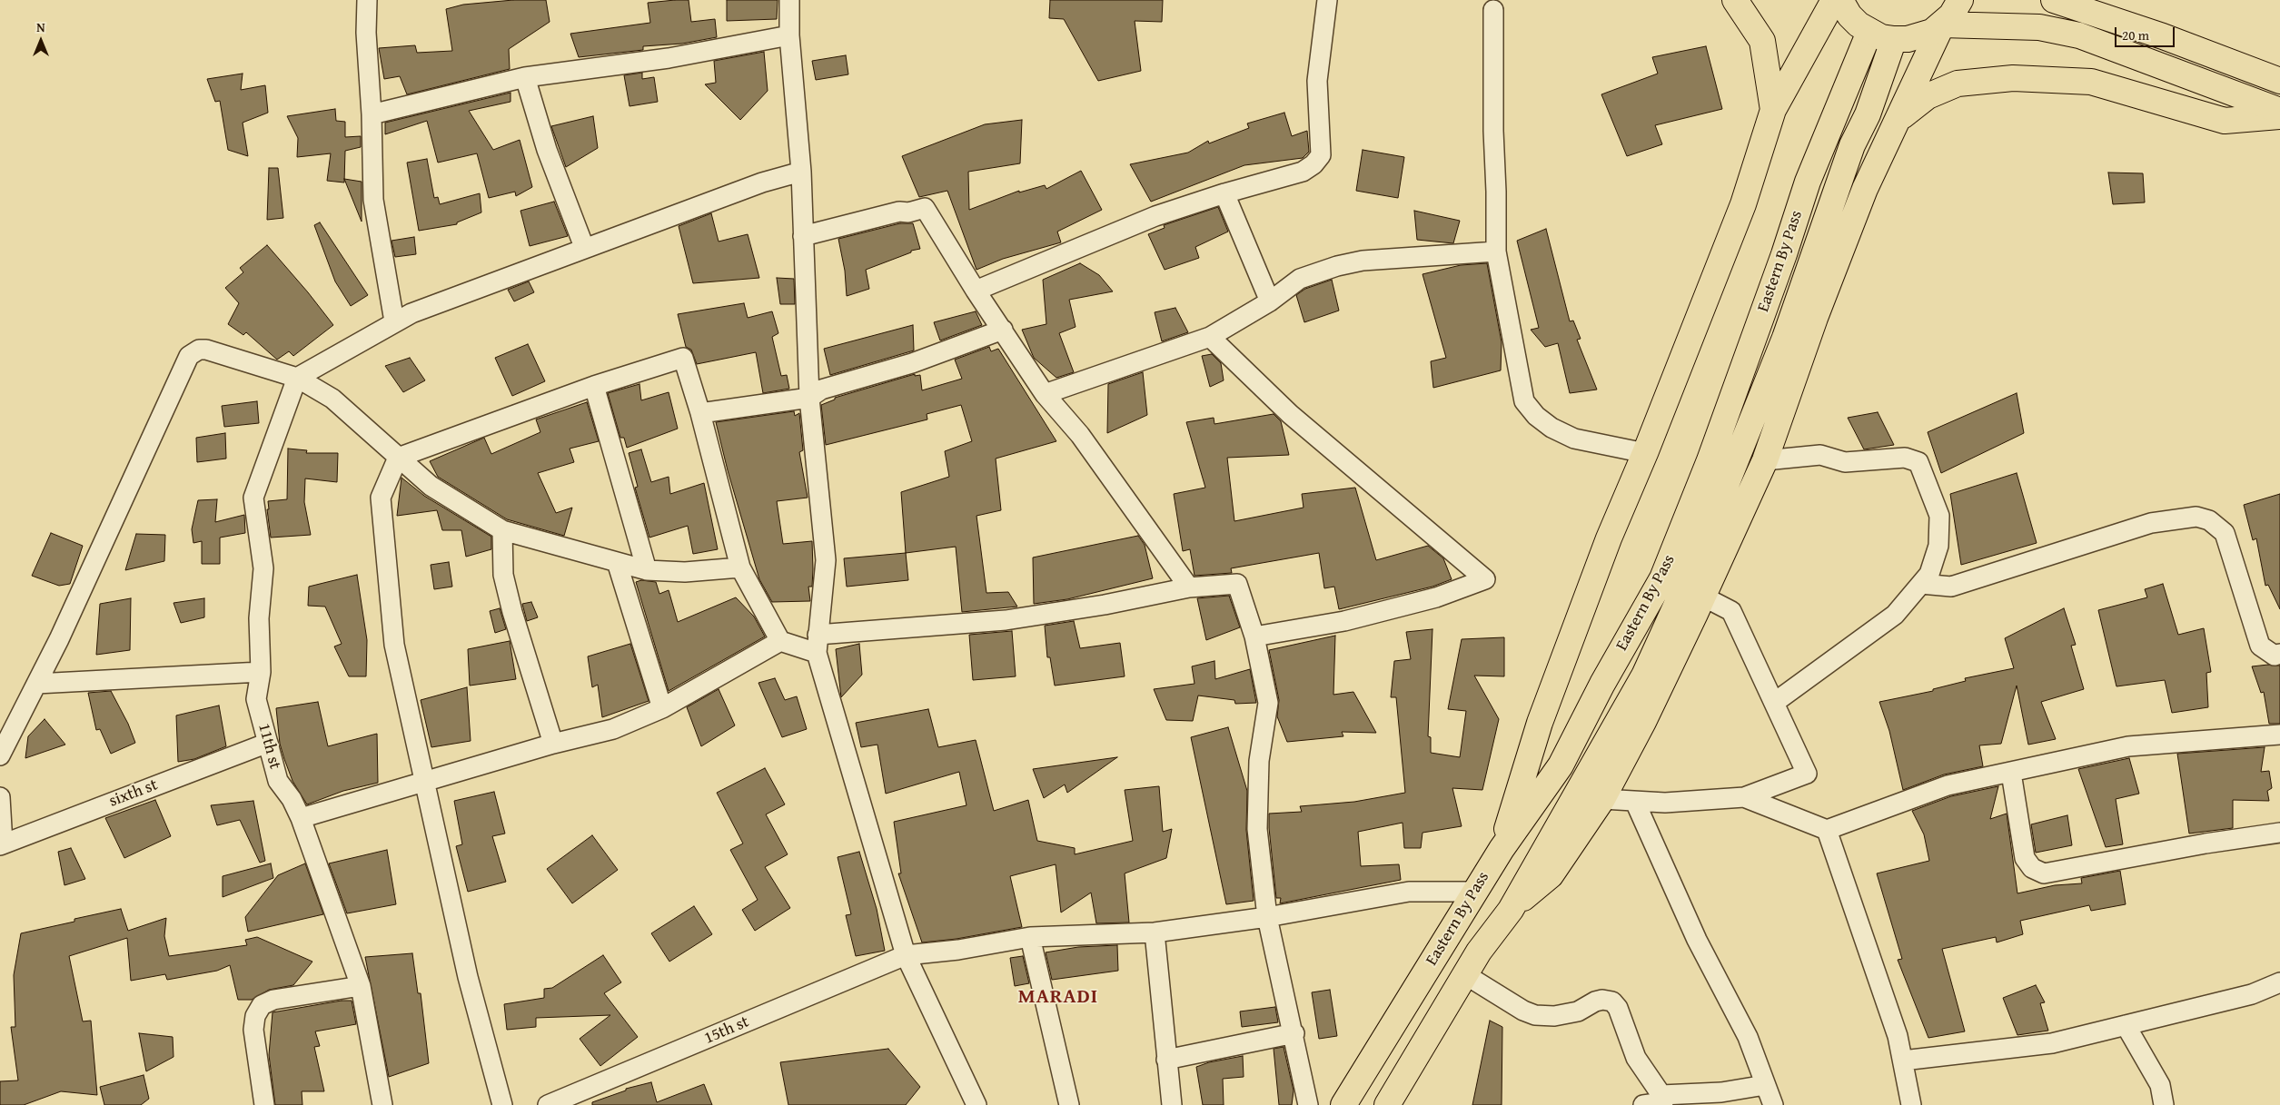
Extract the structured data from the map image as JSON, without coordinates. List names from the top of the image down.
{
  "streets": {
    "main road": ["Eastern By Pass"],
    "street": ["11th st", "sixth st", "15th st"]
  },
  "crossings": [
    ["Eastern By Pass", "15th st"],
    ["11th st", "sixth st"]
  ],
  "districts": ["MARADI"],
  "scale_bar": "20 m",
  "north": "top"
}
